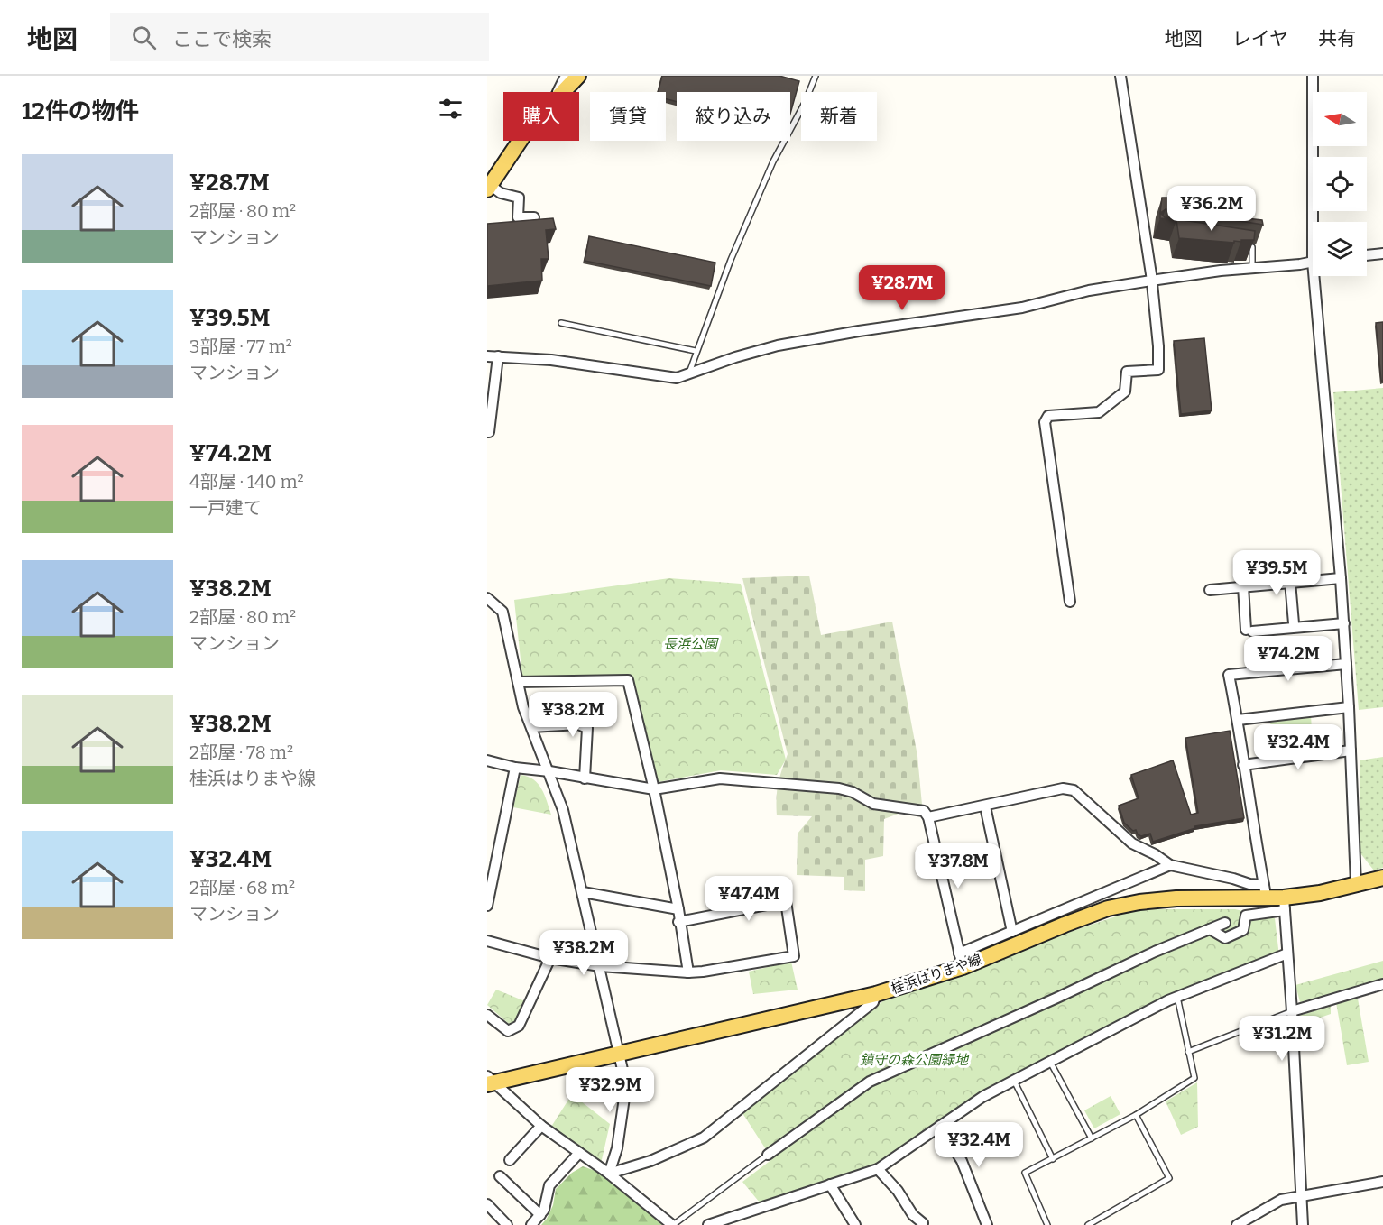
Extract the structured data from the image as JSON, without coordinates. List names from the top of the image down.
{
  "streets": {
    "main road": ["桂浜はりまや線"]
  },
  "parks": ["長浜公園", "鎮守の森公園緑地"],
  "north": "left",
  "page": {
    "header": "地図",
    "search": "ここで検索",
    "nav": ["地図", "レイヤ", "共有"],
    "heading": "12件の物件",
    "chip": [
      "購入",
      "賃貸",
      "絞り込み",
      "新着"
    ],
    "list": [
      {
        "name": "¥28.7M",
        "note": "2部屋 · 80 m² · マンション"
      },
      {
        "name": "¥39.5M",
        "note": "3部屋 · 77 m² · マンション"
      },
      {
        "name": "¥74.2M",
        "note": "4部屋 · 140 m² · 一戸建て"
      },
      {
        "name": "¥38.2M",
        "note": "2部屋 · 80 m² · マンション"
      },
      {
        "name": "¥38.2M",
        "note": "2部屋 · 78 m² · 桂浜はりまや線"
      },
      {
        "name": "¥32.4M",
        "note": "2部屋 · 68 m² · マンション"
      }
    ],
    "price": [
      "¥36.2M",
      "¥28.7M",
      "¥39.5M",
      "¥74.2M",
      "¥38.2M",
      "¥32.4M",
      "¥37.8M",
      "¥47.4M",
      "¥38.2M",
      "¥31.2M",
      "¥32.9M",
      "¥32.4M"
    ]
  }
}
